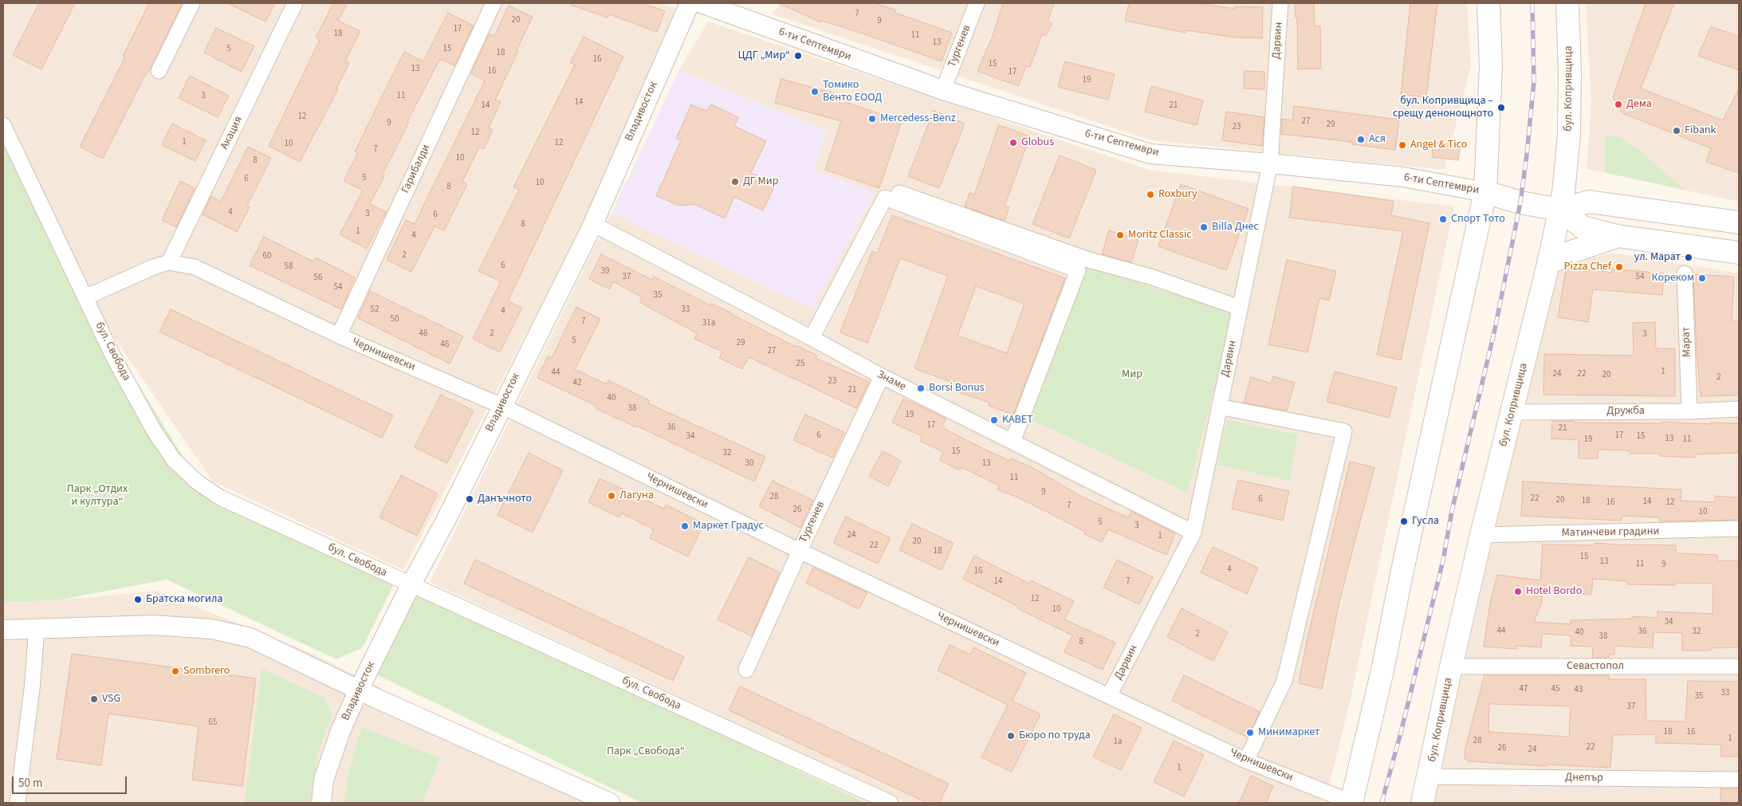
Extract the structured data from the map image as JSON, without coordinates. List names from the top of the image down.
{
  "streets": {
    "main road": ["6-ти Септември", "бул. Копривщица"],
    "street": [
      "Дарвин",
      "Тургенев",
      "Владивосток",
      "Акация",
      "Гарибалди",
      "Марат",
      "бул. Свобода",
      "Чернишевски",
      "Знаме",
      "Дружба",
      "Матинчеви градини",
      "Севастопол",
      "Днепър"
    ]
  },
  "crossings": [
    ["Дарвин", "6-ти Септември"],
    ["Дарвин", "Чернишевски"],
    ["Дарвин", "Знаме"],
    ["6-ти Септември", "Тургенев"],
    ["6-ти Септември", "бул. Копривщица"],
    ["Тургенев", "Чернишевски"],
    ["Тургенев", "Знаме"],
    ["бул. Копривщица", "Дружба"],
    ["бул. Копривщица", "Матинчеви градини"],
    ["бул. Копривщица", "Севастопол"],
    ["бул. Копривщица", "Днепър"],
    ["Владивосток", "бул. Свобода"],
    ["Владивосток", "Чернишевски"],
    ["Владивосток", "Знаме"],
    ["Акация", "Чернишевски"],
    ["Гарибалди", "Чернишевски"],
    ["Марат", "Дружба"],
    ["бул. Свобода", "Чернишевски"]
  ],
  "parks": ["Мир", "Парк „Отдих и култура“", "Парк „Свобода“"],
  "places": [
    "ЦДГ „Мир“",
    "Томико Венто ЕООД",
    "Дема",
    "бул. Копривщица – срещу денонощното",
    "Mercedess-Benz",
    "Fibank",
    "Ася",
    "Globus",
    "Angel & Tico",
    "ДГ Мир",
    "Roxbury",
    "Спорт Тото",
    "Billa Днес",
    "Moritz Classic",
    "ул. Марат",
    "Pizza Chef",
    "Кореком",
    "Borsi Bonus",
    "KABET",
    "Лагуна",
    "Данъчното",
    "Гусла",
    "Маркет Градус",
    "Hotel Bordo",
    "Братска могила",
    "Sombrero",
    "VSG",
    "Минимаркет",
    "Бюро по труда"
  ],
  "house_numbers": [
    "7",
    "20",
    "9",
    "17",
    "18",
    "11",
    "13",
    "5",
    "15",
    "18",
    "16",
    "15",
    "13",
    "16",
    "17",
    "19",
    "3",
    "11",
    "14",
    "14",
    "21",
    "12",
    "27",
    "9",
    "29",
    "23",
    "12",
    "1",
    "12",
    "10",
    "7",
    "10",
    "8",
    "5",
    "6",
    "10",
    "8",
    "4",
    "3",
    "6",
    "8",
    "1",
    "4",
    "2",
    "60",
    "6",
    "58",
    "39",
    "37",
    "54",
    "56",
    "54",
    "35",
    "52",
    "33",
    "4",
    "50",
    "7",
    "31a",
    "48",
    "2",
    "3",
    "5",
    "29",
    "46",
    "27",
    "25",
    "1",
    "44",
    "24",
    "22",
    "20",
    "2",
    "23",
    "42",
    "21",
    "40",
    "38",
    "19",
    "17",
    "36",
    "21",
    "6",
    "17",
    "34",
    "15",
    "13",
    "19",
    "11",
    "15",
    "32",
    "30",
    "13",
    "11",
    "9",
    "28",
    "22",
    "6",
    "20",
    "18",
    "14",
    "16",
    "12",
    "7",
    "26",
    "10",
    "5",
    "3",
    "24",
    "1",
    "20",
    "22",
    "18",
    "15",
    "13",
    "11",
    "9",
    "4",
    "16",
    "14",
    "7",
    "12",
    "10",
    "34",
    "44",
    "36",
    "32",
    "40",
    "2",
    "38",
    "8",
    "47",
    "45",
    "43",
    "33",
    "35",
    "37",
    "65",
    "18",
    "16",
    "1",
    "28",
    "1a",
    "22",
    "26",
    "24",
    "1"
  ],
  "scale_bar": "50 m"
}
